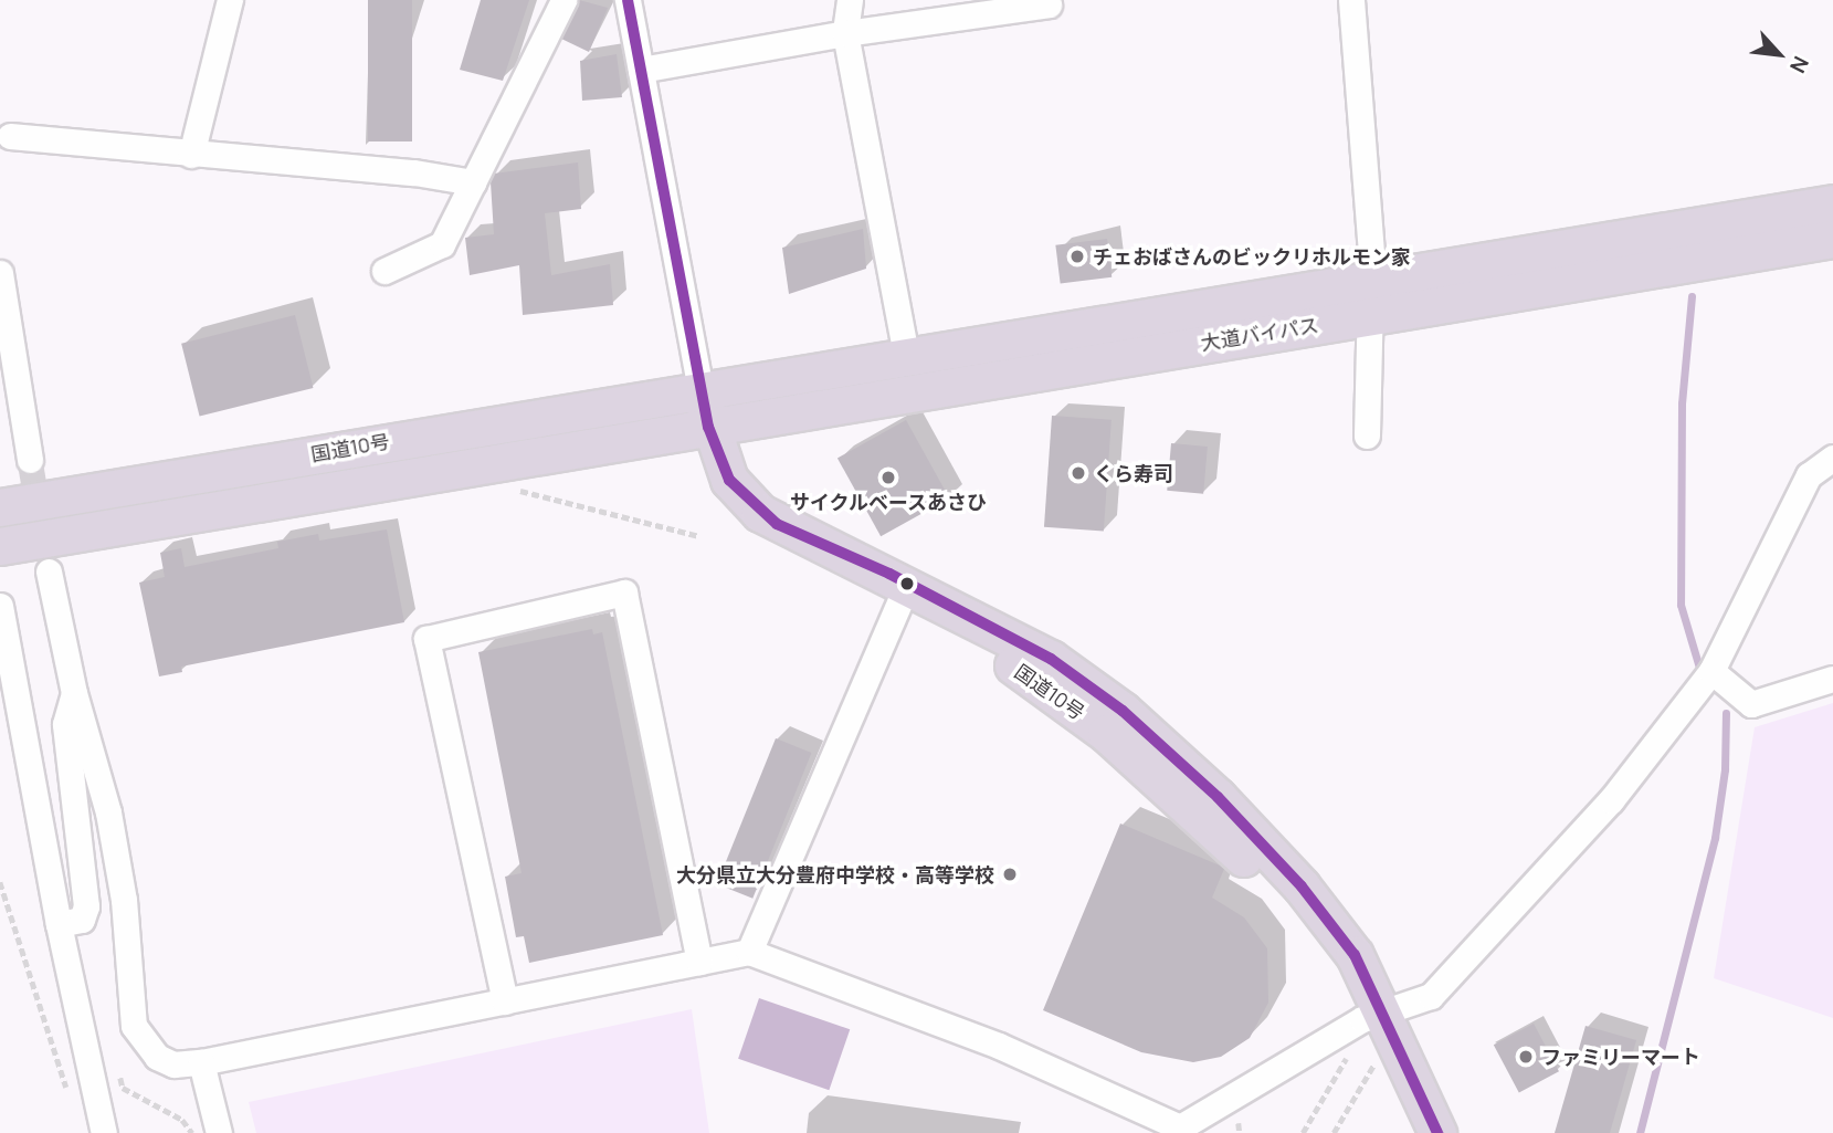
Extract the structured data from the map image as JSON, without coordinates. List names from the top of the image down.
{
  "streets": {
    "highway": ["大道バイパス", "国道10号"]
  },
  "crossings": [
    ["大道バイパス", "国道10号"]
  ],
  "places": [
    "チェおばさんのビックリホルモン家",
    "くら寿司",
    "サイクルベースあさひ",
    "大分県立大分豊府中学校・高等学校",
    "ファミリーマート"
  ],
  "north": "bottom right"
}
